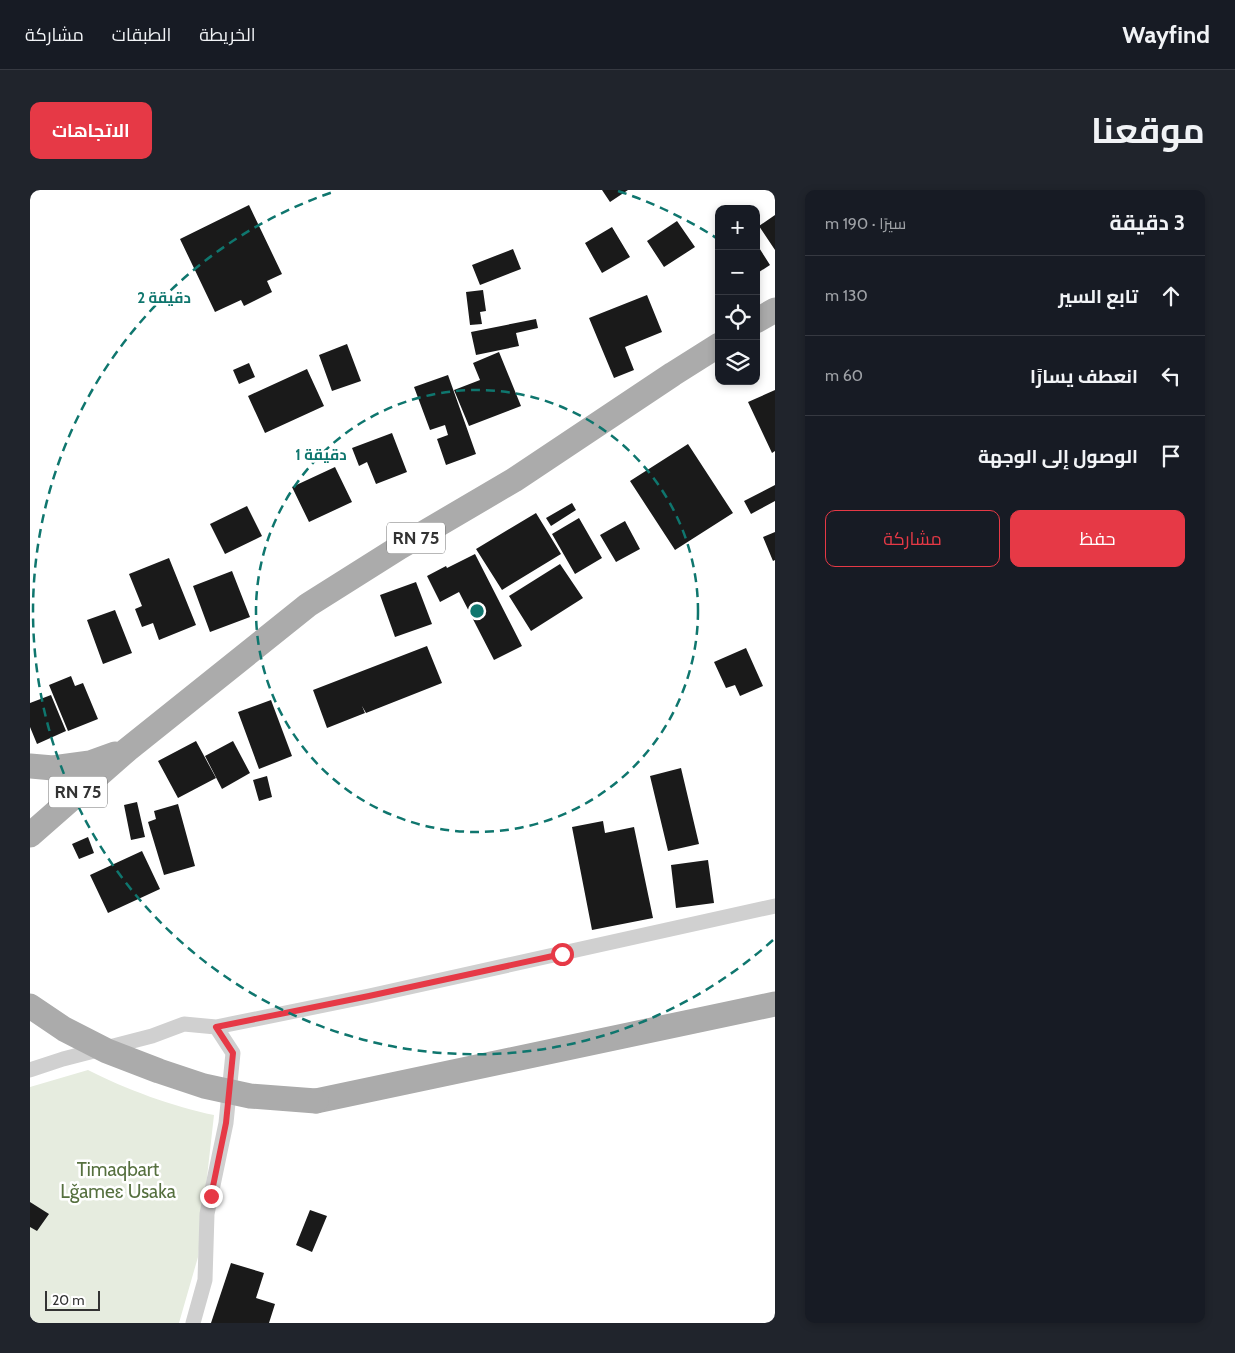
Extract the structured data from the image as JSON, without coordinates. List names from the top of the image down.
{
  "streets": {
    "main road": ["RN 75"]
  },
  "parks": ["Timaqbart Lǧameɛ Usaka"],
  "scale_bar": "20 m",
  "page": {
    "header": "Wayfind",
    "nav": ["الخريطة", "الطبقات", "مشاركة"],
    "title": "موقعنا",
    "buttons": [
      "الاتجاهات",
      ["حفظ", "مشاركة"]
    ],
    "heading": ["3 دقيقة", "سيرًا · 190 m"],
    "map_buttons": ["+", "−"],
    "list": [
      ["تابع السير", "130 m"],
      ["انعطف يسارًا", "60 m"],
      "الوصول إلى الوجهة"
    ],
    "scale": "20 m"
  },
  "rings": ["2 دقيقة", "1 دقيقة"]
}
